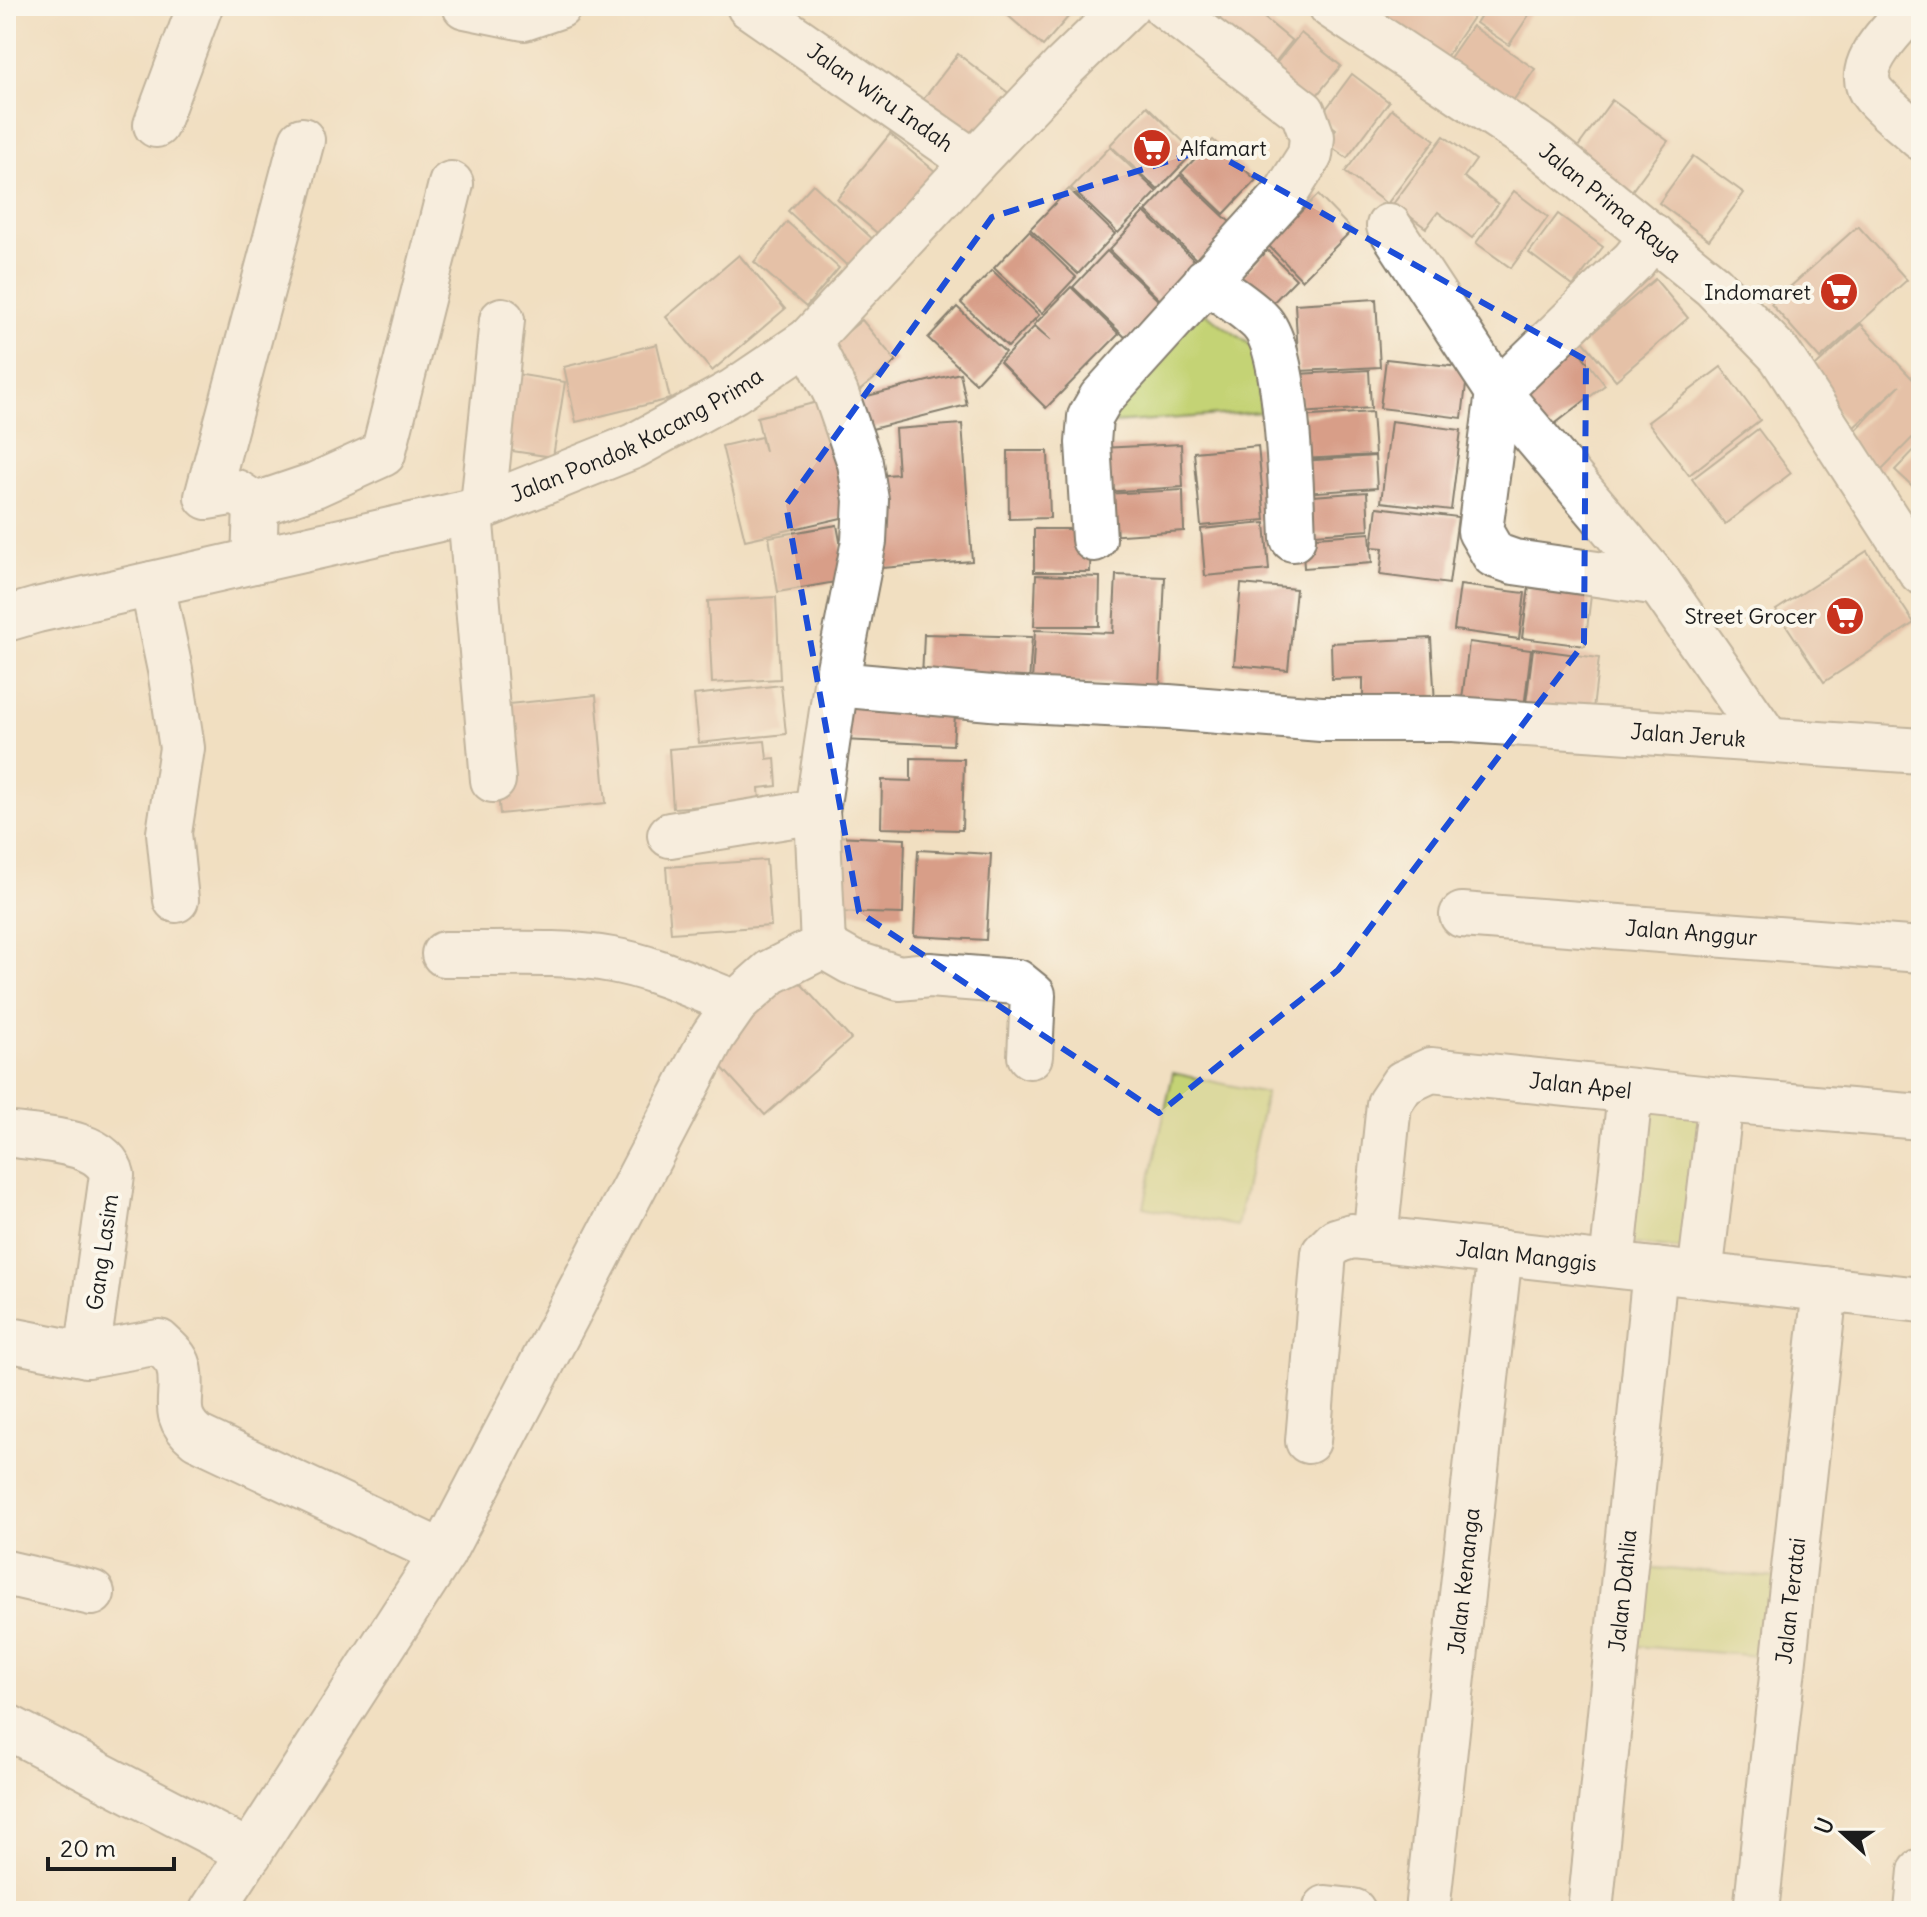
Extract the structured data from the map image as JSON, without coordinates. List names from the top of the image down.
{
  "streets": {
    "street": [
      "Jalan Wiru Indah",
      "Jalan Prima Raya",
      "Jalan Pondok Kacang Prima",
      "Jalan Jeruk",
      "Jalan Anggur",
      "Jalan Apel",
      "Gang Lasim",
      "Jalan Manggis",
      "Jalan Kenanga",
      "Jalan Dahlia",
      "Jalan Teratai"
    ]
  },
  "crossings": [
    ["Jalan Wiru Indah", "Jalan Pondok Kacang Prima"],
    ["Jalan Apel", "Jalan Manggis"],
    ["Jalan Manggis", "Jalan Kenanga"],
    ["Jalan Manggis", "Jalan Dahlia"],
    ["Jalan Manggis", "Jalan Teratai"]
  ],
  "places": {
    "supermarket": ["Alfamart", "Indomaret", "Street Grocer"]
  },
  "scale_bar": "20 m",
  "north": "left"
}
